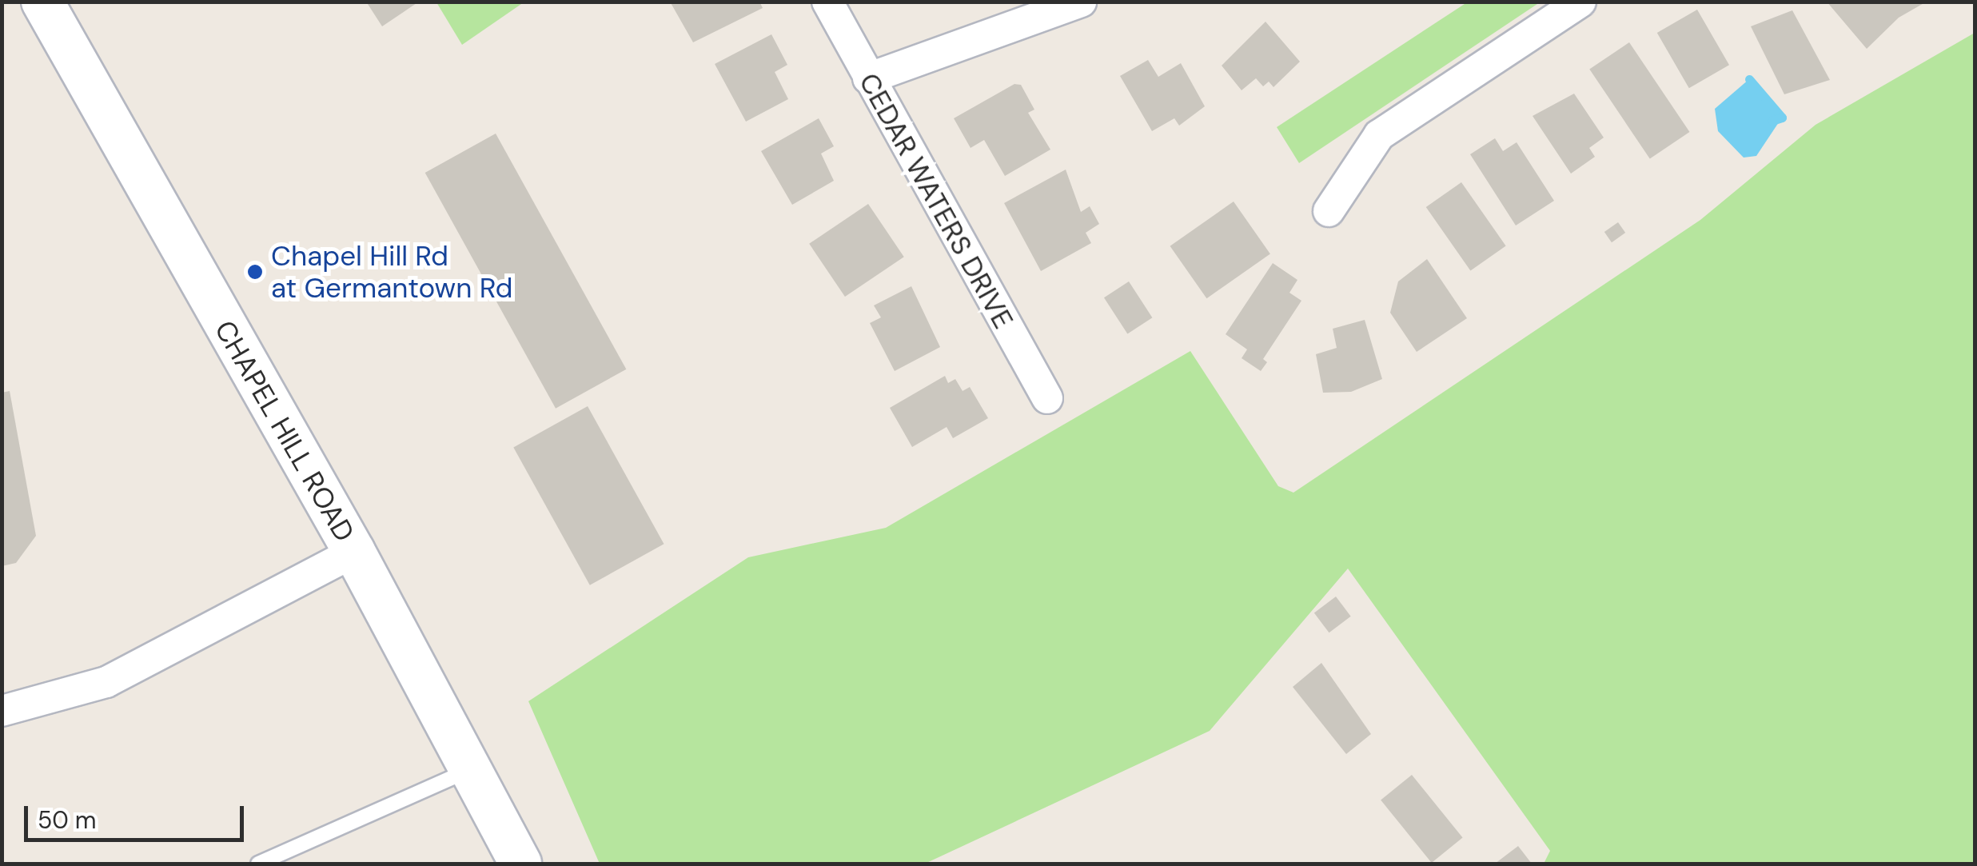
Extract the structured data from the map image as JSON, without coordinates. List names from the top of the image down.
{
  "streets": {
    "main road": ["CHAPEL HILL ROAD"],
    "street": ["CEDAR WATERS DRIVE"]
  },
  "places": ["Chapel Hill Rd at Germantown Rd"],
  "scale_bar": "50 m"
}
